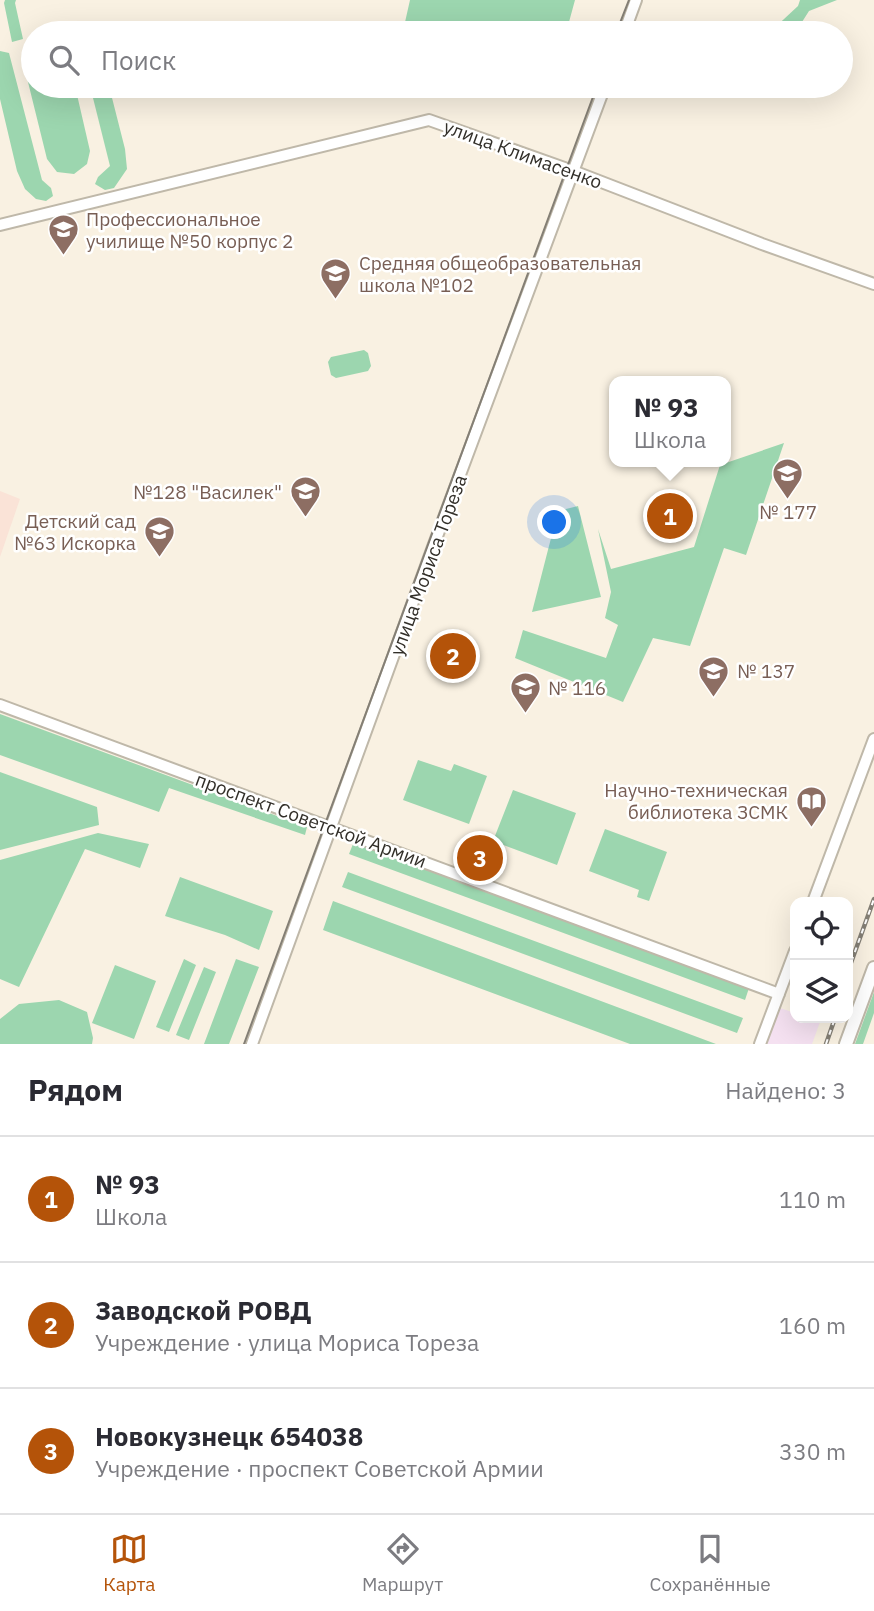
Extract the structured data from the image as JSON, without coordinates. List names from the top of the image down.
{
  "streets": {
    "street": ["улица Климасенко", "улица Мориса Тореза", "проспект Советской Армии"]
  },
  "crossings": [
    ["улица Климасенко", "улица Мориса Тореза"],
    ["улица Мориса Тореза", "проспект Советской Армии"]
  ],
  "places": {
    "school or university": [
      "Профессиональное училище №50 корпус 2",
      "Средняя общеобразовательная школа №102",
      "№ 177",
      "№128 \"Василек\"",
      "Детский сад №63 Искорка",
      "№ 137",
      "№ 116"
    ],
    "library": ["Научно-техническая библиотека ЗСМК"]
  },
  "page": {
    "search": "Поиск",
    "popup": ["№ 93", "Школа"],
    "pins": ["1", "2", "3"],
    "heading": ["Рядом", "Найдено: 3"],
    "list": [
      {
        "mark": "1",
        "name": "№ 93",
        "note": "Школа",
        "value": "110 m"
      },
      {
        "mark": "2",
        "name": "Заводской РОВД",
        "note": "Учреждение · улица Мориса Тореза",
        "value": "160 m"
      },
      {
        "mark": "3",
        "name": "Новокузнецк 654038",
        "note": "Учреждение · проспект Советской Армии",
        "value": "330 m"
      }
    ],
    "nav": ["Карта", "Маршрут", "Сохранённые"]
  }
}
